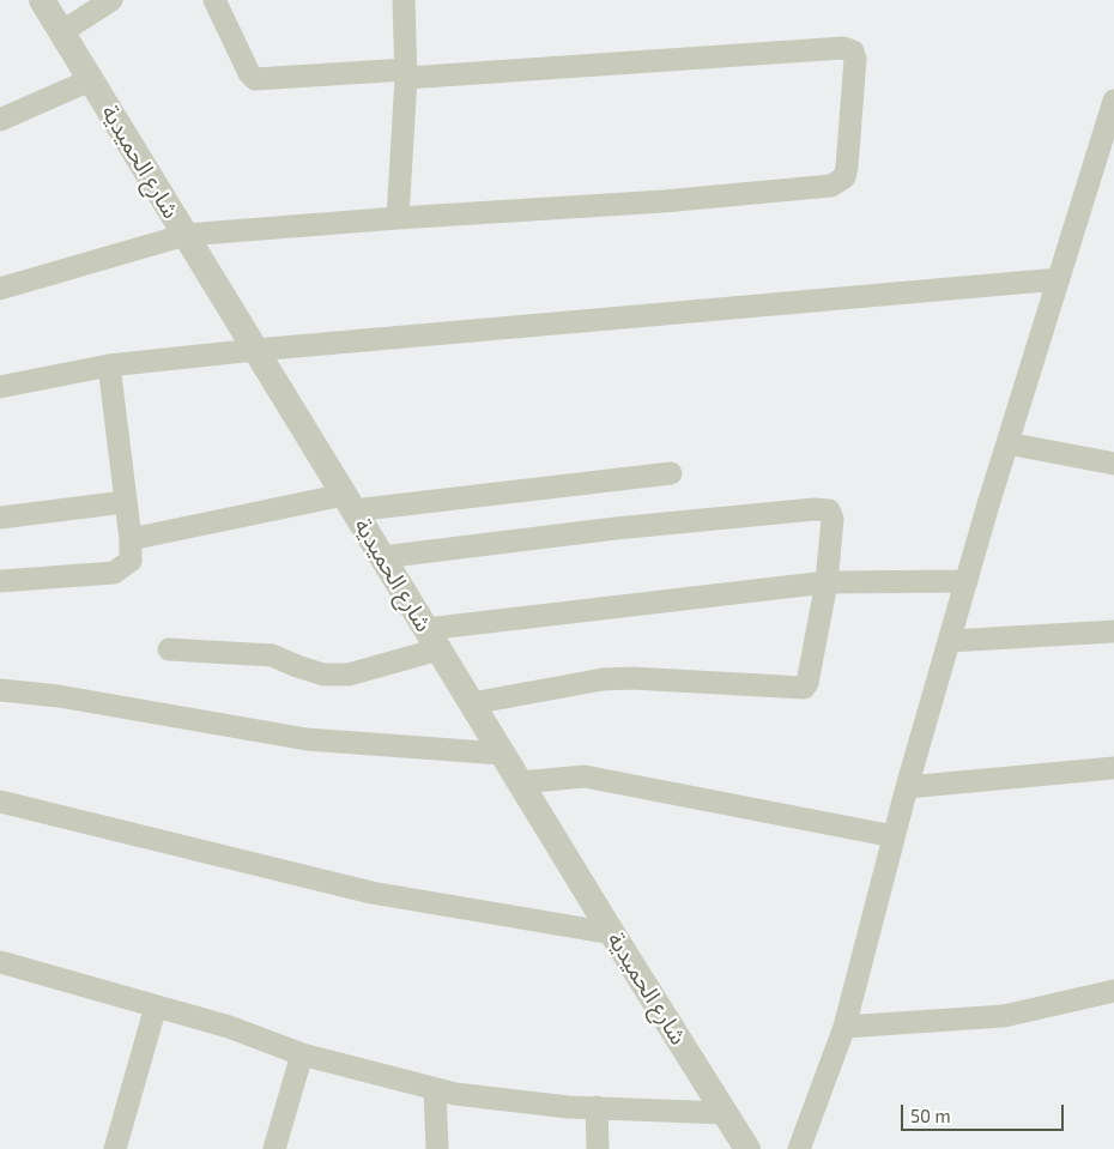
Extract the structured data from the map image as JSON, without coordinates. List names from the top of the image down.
{
  "streets": {
    "street": ["شارع الحميدية"]
  },
  "scale_bar": "50 m"
}
